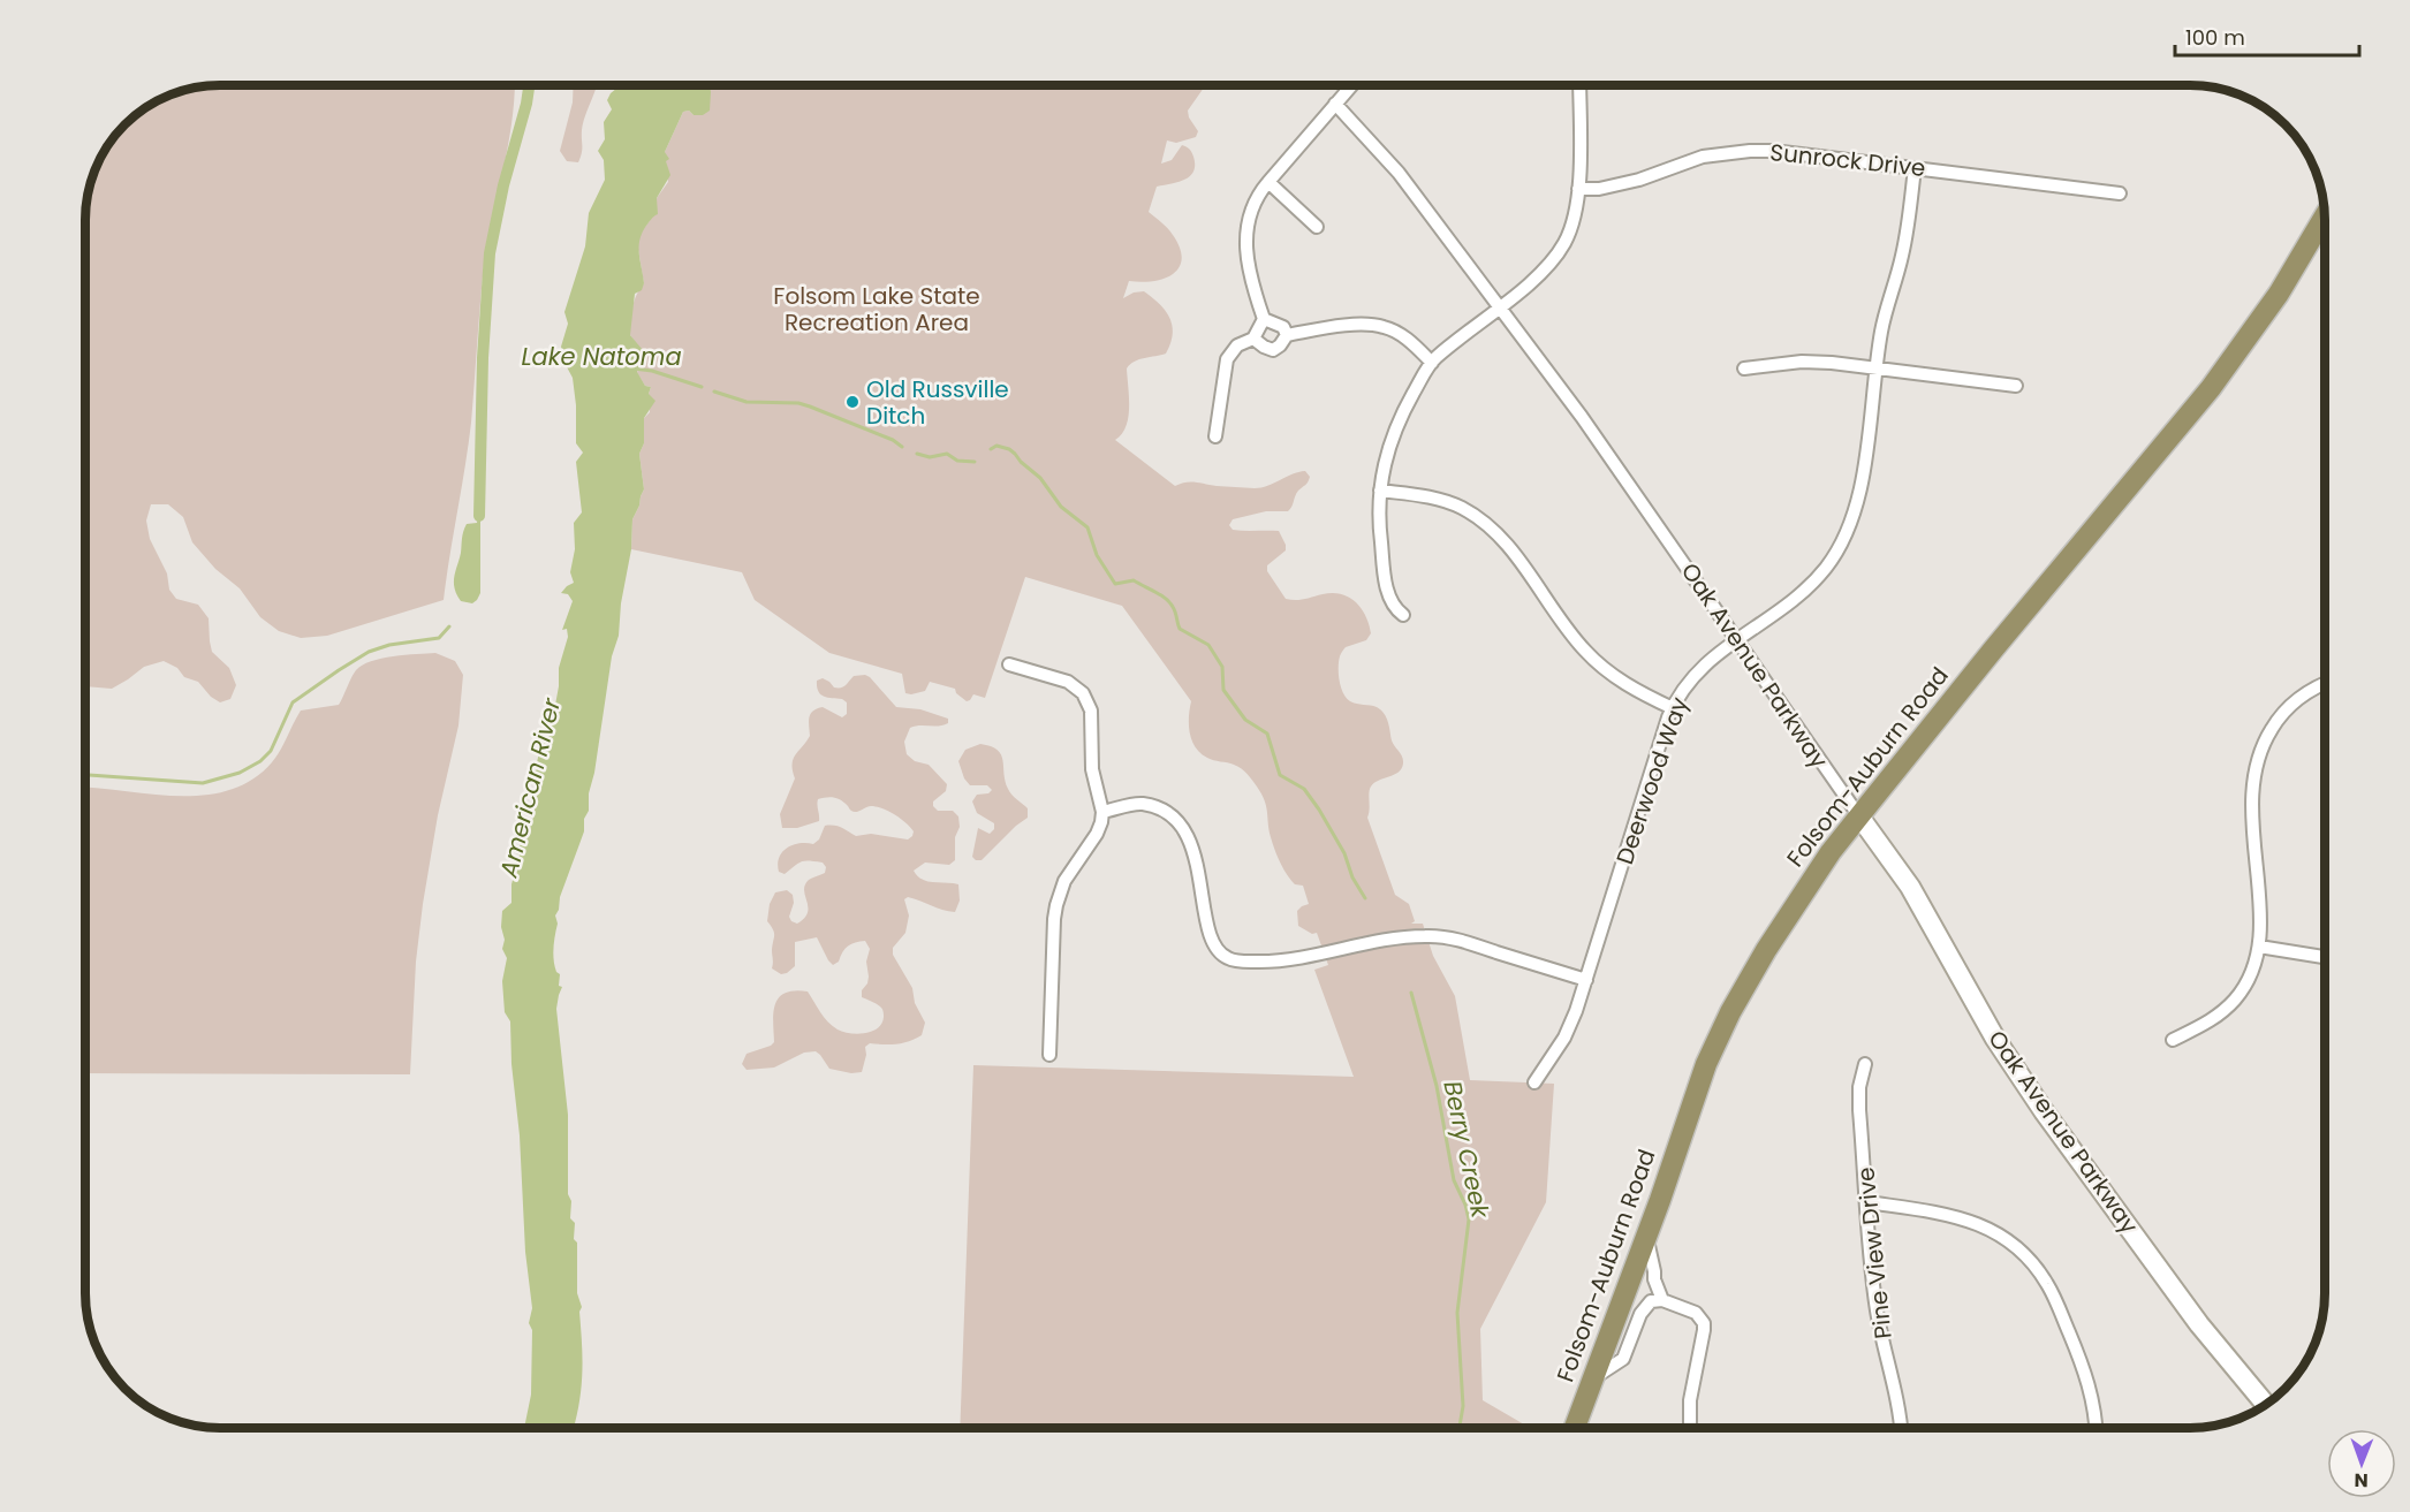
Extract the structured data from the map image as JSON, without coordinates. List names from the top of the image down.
{
  "streets": {
    "main road": ["Oak Avenue Parkway", "Folsom-Auburn Road"],
    "street": ["Sunrock Drive", "Deerwood Way", "Pine View Drive"]
  },
  "crossings": [
    ["Sunrock Drive", "Deerwood Way"],
    ["Oak Avenue Parkway", "Folsom-Auburn Road"],
    ["Oak Avenue Parkway", "Deerwood Way"]
  ],
  "water": ["Lake Natoma", "American River", "Berry Creek"],
  "parks": ["Folsom Lake State Recreation Area"],
  "places": ["Old Russville Ditch"],
  "scale_bar": "100 m",
  "north": "bottom"
}
